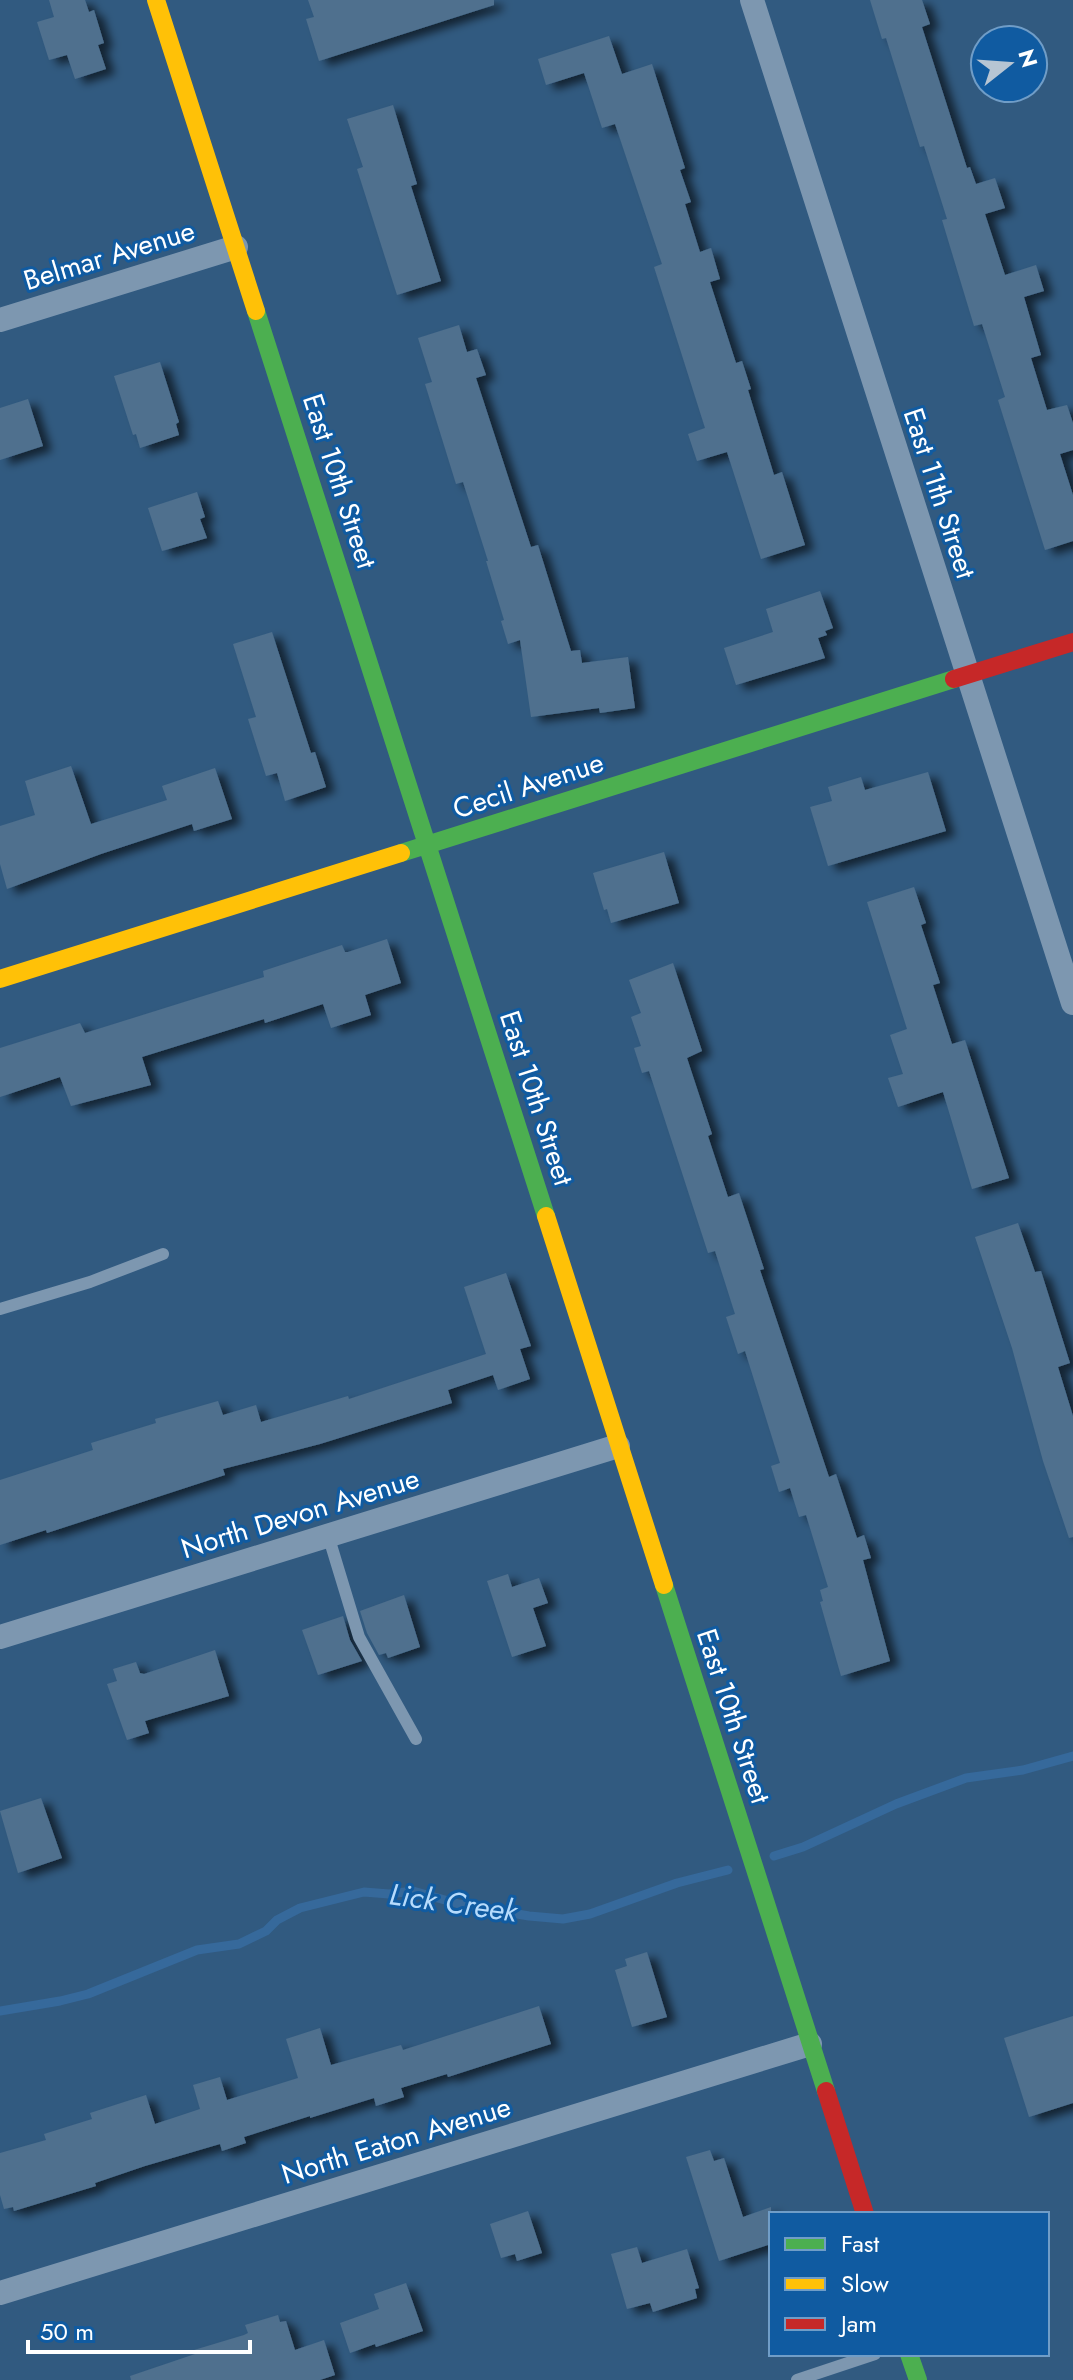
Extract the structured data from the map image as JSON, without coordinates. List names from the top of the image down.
{
  "streets": {
    "main road": ["East 10th Street", "Cecil Avenue"],
    "street": [
      "Belmar Avenue",
      "East 11th Street",
      "North Devon Avenue",
      "North Eaton Avenue"
    ]
  },
  "crossings": [
    ["Belmar Avenue", "East 10th Street"],
    ["East 10th Street", "Cecil Avenue"],
    ["East 10th Street", "North Devon Avenue"],
    ["East 10th Street", "North Eaton Avenue"],
    ["East 11th Street", "Cecil Avenue"]
  ],
  "water": ["Lick Creek"],
  "legend": ["Fast", "Slow", "Jam"],
  "scale_bar": "50 m",
  "north": "right"
}
